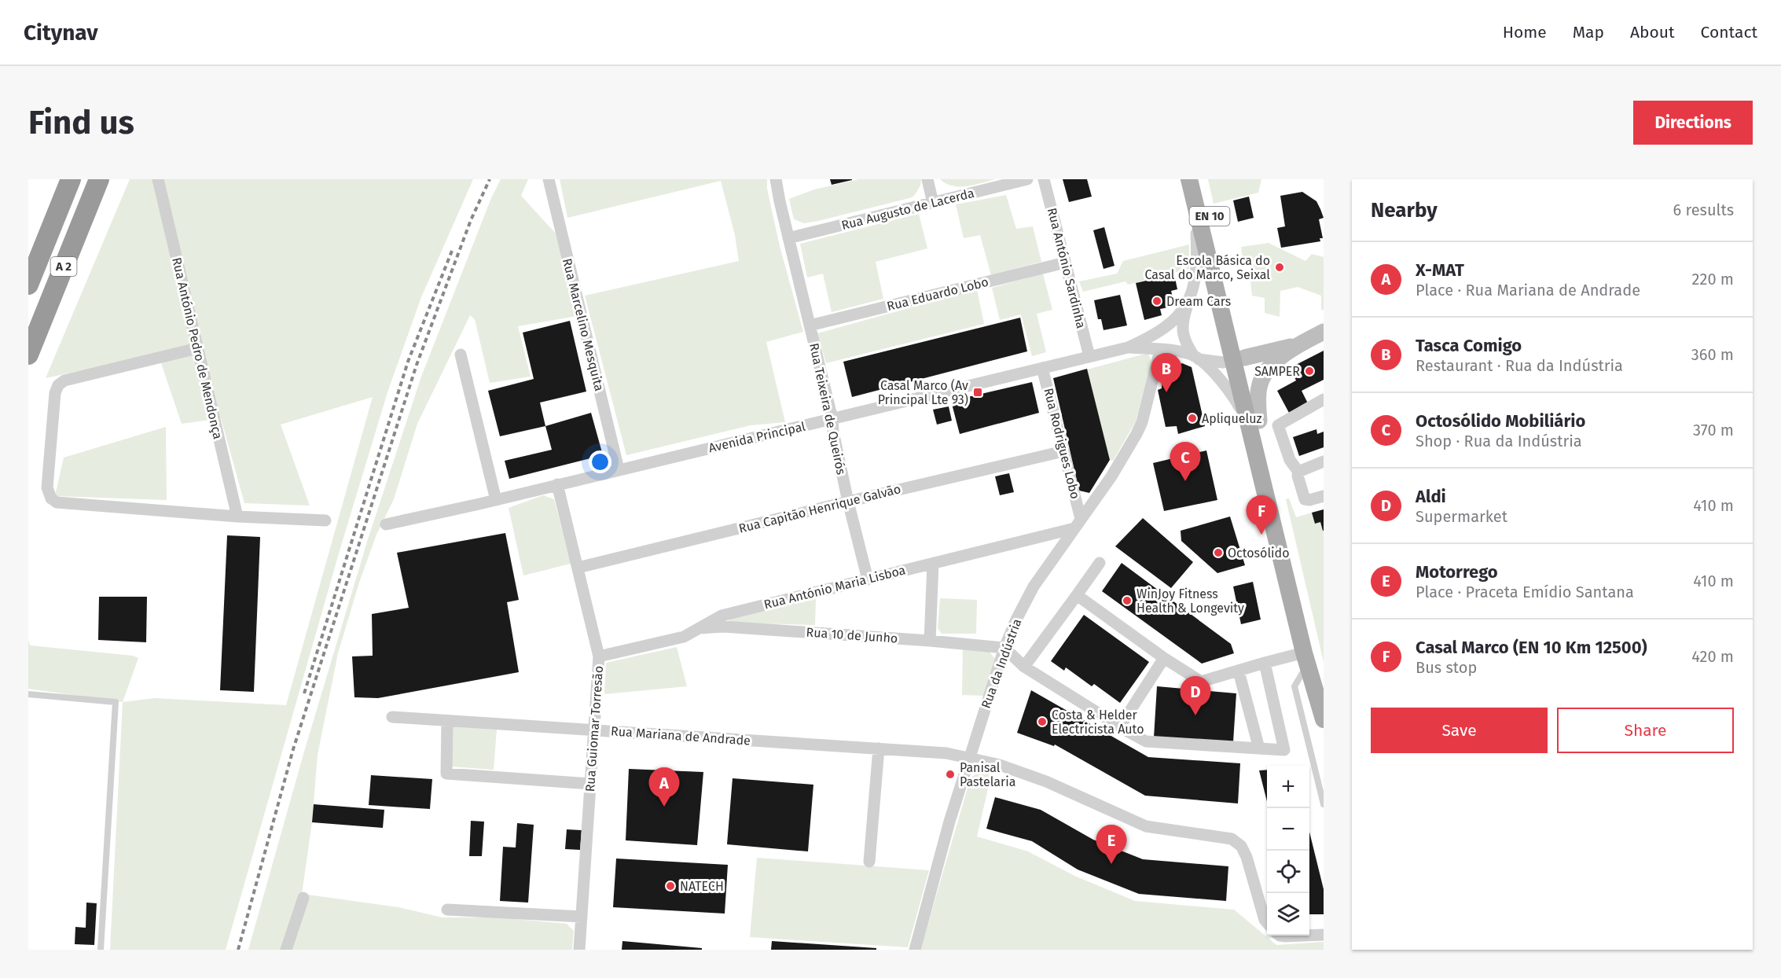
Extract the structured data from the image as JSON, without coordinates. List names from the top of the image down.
{
  "streets": {
    "highway": ["A 2"],
    "main road": ["EN 10"],
    "street": [
      "Rua Augusto de Lacerda",
      "Rua António Sardinha",
      "Rua Eduardo Lobo",
      "Rua Marcelino Mesquita",
      "Rua António Pedro de Mendonça",
      "Rua Teixeira de Queirós",
      "Avenida Principal",
      "Rua Rodrigues Lobo",
      "Rua Capitão Henrique Galvão",
      "Rua António Maria Lisboa",
      "Rua 10 de Junho",
      "Rua da Indústria",
      "Rua Guiomar Torresão",
      "Rua Mariana de Andrade"
    ]
  },
  "crossings": [
    ["Rua Augusto de Lacerda", "Rua Teixeira de Queirós"],
    ["EN 10", "Avenida Principal"],
    ["Rua António Sardinha", "Rua Eduardo Lobo"],
    ["Rua António Sardinha", "Avenida Principal"],
    ["Rua Eduardo Lobo", "Rua Teixeira de Queirós"],
    ["Rua Marcelino Mesquita", "Avenida Principal"],
    ["Rua Teixeira de Queirós", "Avenida Principal"],
    ["Rua Teixeira de Queirós", "Rua Capitão Henrique Galvão"],
    ["Rua Teixeira de Queirós", "Rua António Maria Lisboa"],
    ["Avenida Principal", "Rua Rodrigues Lobo"],
    ["Avenida Principal", "Rua da Indústria"],
    ["Avenida Principal", "Rua Guiomar Torresão"],
    ["Rua Rodrigues Lobo", "Rua Capitão Henrique Galvão"],
    ["Rua Rodrigues Lobo", "Rua António Maria Lisboa"],
    ["Rua Rodrigues Lobo", "Rua da Indústria"],
    ["Rua Capitão Henrique Galvão", "Rua Guiomar Torresão"],
    ["Rua António Maria Lisboa", "Rua 10 de Junho"],
    ["Rua António Maria Lisboa", "Rua da Indústria"],
    ["Rua António Maria Lisboa", "Rua Guiomar Torresão"],
    ["Rua 10 de Junho", "Rua da Indústria"],
    ["Rua da Indústria", "Rua Mariana de Andrade"],
    ["Rua Guiomar Torresão", "Rua Mariana de Andrade"]
  ],
  "places": {
    "other": [
      "Escola Básica do Casal do Marco, Seixal",
      "Dream Cars",
      "SAMPER",
      "Apliqueluz",
      "Octosólido",
      "WinJoy Fitness Health & Longevity",
      "Costa & Helder Electricista Auto",
      "Panisal Pastelaria",
      "NATECH"
    ],
    "transit": ["Casal Marco (Av Principal Lte 93)"]
  },
  "page": {
    "header": "Citynav",
    "nav": [
      "Home",
      "Map",
      "About",
      "Contact"
    ],
    "buttons": [
      "Directions",
      ["Save", "Share"]
    ],
    "title": "Find us",
    "heading": ["Nearby", "6 results"],
    "list": [
      {
        "mark": "A",
        "name": "X-MAT",
        "note": "Place · Rua Mariana de Andrade",
        "value": "220 m"
      },
      {
        "mark": "B",
        "name": "Tasca Comigo",
        "note": "Restaurant · Rua da Indústria",
        "value": "360 m"
      },
      {
        "mark": "C",
        "name": "Octosólido Mobiliário",
        "note": "Shop · Rua da Indústria",
        "value": "370 m"
      },
      {
        "mark": "D",
        "name": "Aldi",
        "note": "Supermarket",
        "value": "410 m"
      },
      {
        "mark": "E",
        "name": "Motorrego",
        "note": "Place · Praceta Emídio Santana",
        "value": "410 m"
      },
      {
        "mark": "F",
        "name": "Casal Marco (EN 10 Km 12500)",
        "note": "Bus stop",
        "value": "420 m"
      }
    ],
    "pins": [
      "B",
      "C",
      "F",
      "D",
      "A",
      "E"
    ],
    "map_buttons": ["+", "−"]
  }
}
